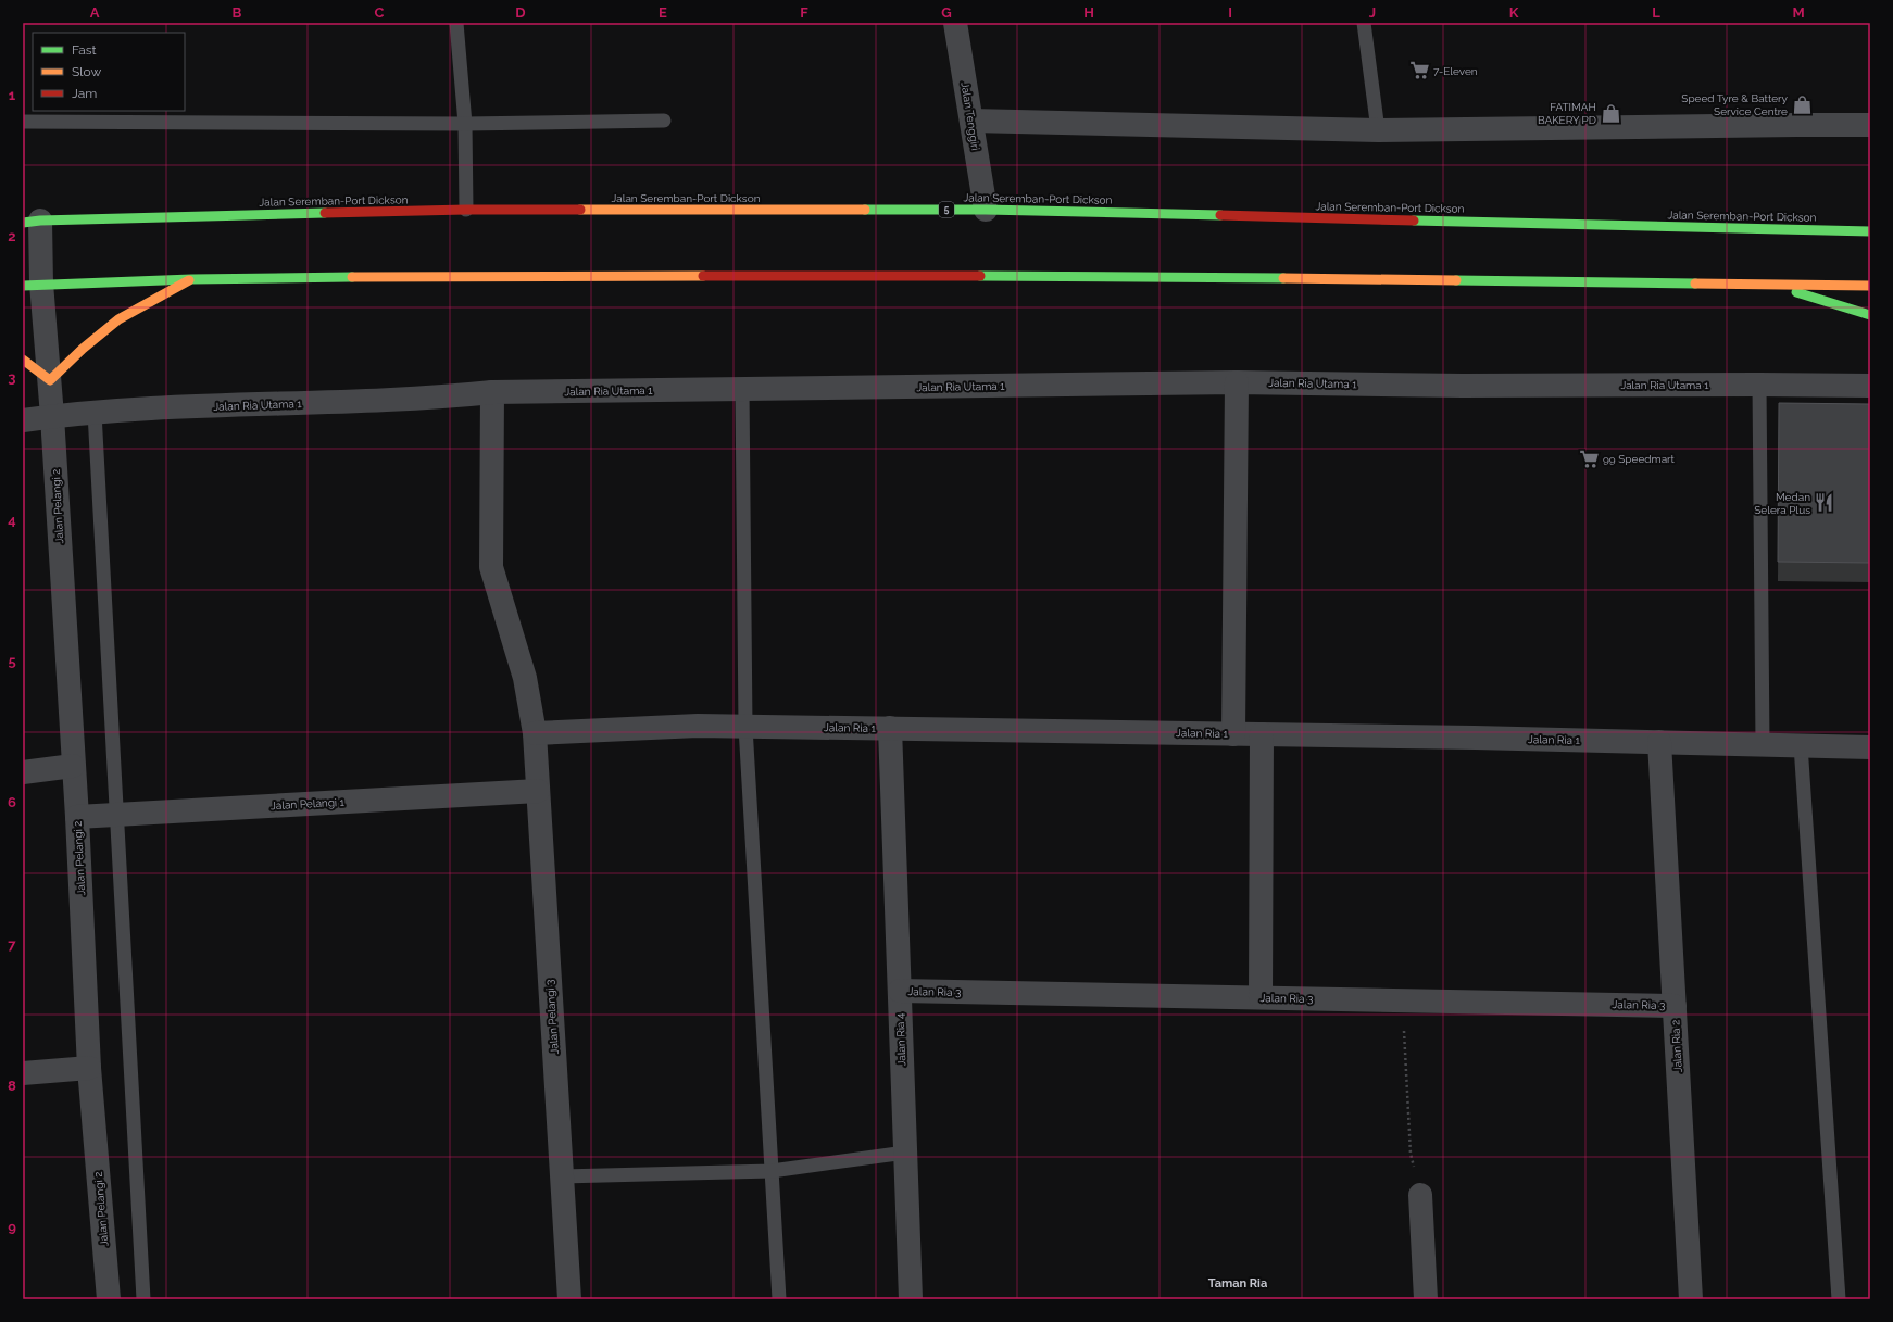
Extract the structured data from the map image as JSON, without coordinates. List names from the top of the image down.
{
  "streets": {
    "highway": ["Jalan Seremban-Port Dickson", "5"],
    "street": [
      "Jalan Tenggiri",
      "Jalan Ria Utama 1",
      "Jalan Pelangi 2",
      "Jalan Ria 1",
      "Jalan Pelangi 1",
      "Jalan Ria 3",
      "Jalan Pelangi 3",
      "Jalan Ria 4",
      "Jalan Ria 2"
    ]
  },
  "crossings": [
    ["Jalan Tenggiri", "Jalan Seremban-Port Dickson"],
    ["Jalan Seremban-Port Dickson", "Jalan Pelangi 2"],
    ["Jalan Ria Utama 1", "Jalan Pelangi 2"],
    ["Jalan Ria Utama 1", "Jalan Pelangi 3"],
    ["Jalan Pelangi 2", "Jalan Pelangi 1"],
    ["Jalan Ria 1", "Jalan Pelangi 3"],
    ["Jalan Ria 1", "Jalan Ria 4"],
    ["Jalan Ria 1", "Jalan Ria 2"],
    ["Jalan Pelangi 1", "Jalan Pelangi 3"],
    ["Jalan Ria 3", "Jalan Ria 4"],
    ["Jalan Ria 3", "Jalan Ria 2"]
  ],
  "districts": ["Taman Ria"],
  "places": {
    "supermarket": ["7-Eleven", "99 Speedmart"],
    "shop": ["Speed Tyre & Battery Service Centre", "FATIMAH BAKERY PD"],
    "restaurant": ["Medan Selera Plus"]
  },
  "legend": ["Fast", "Slow", "Jam"],
  "grid": {
    "columns": [
      "A",
      "B",
      "C",
      "D",
      "E",
      "F",
      "G",
      "H",
      "I",
      "J",
      "K",
      "L",
      "M"
    ],
    "rows": [
      "1",
      "2",
      "3",
      "4",
      "5",
      "6",
      "7",
      "8",
      "9"
    ]
  }
}
